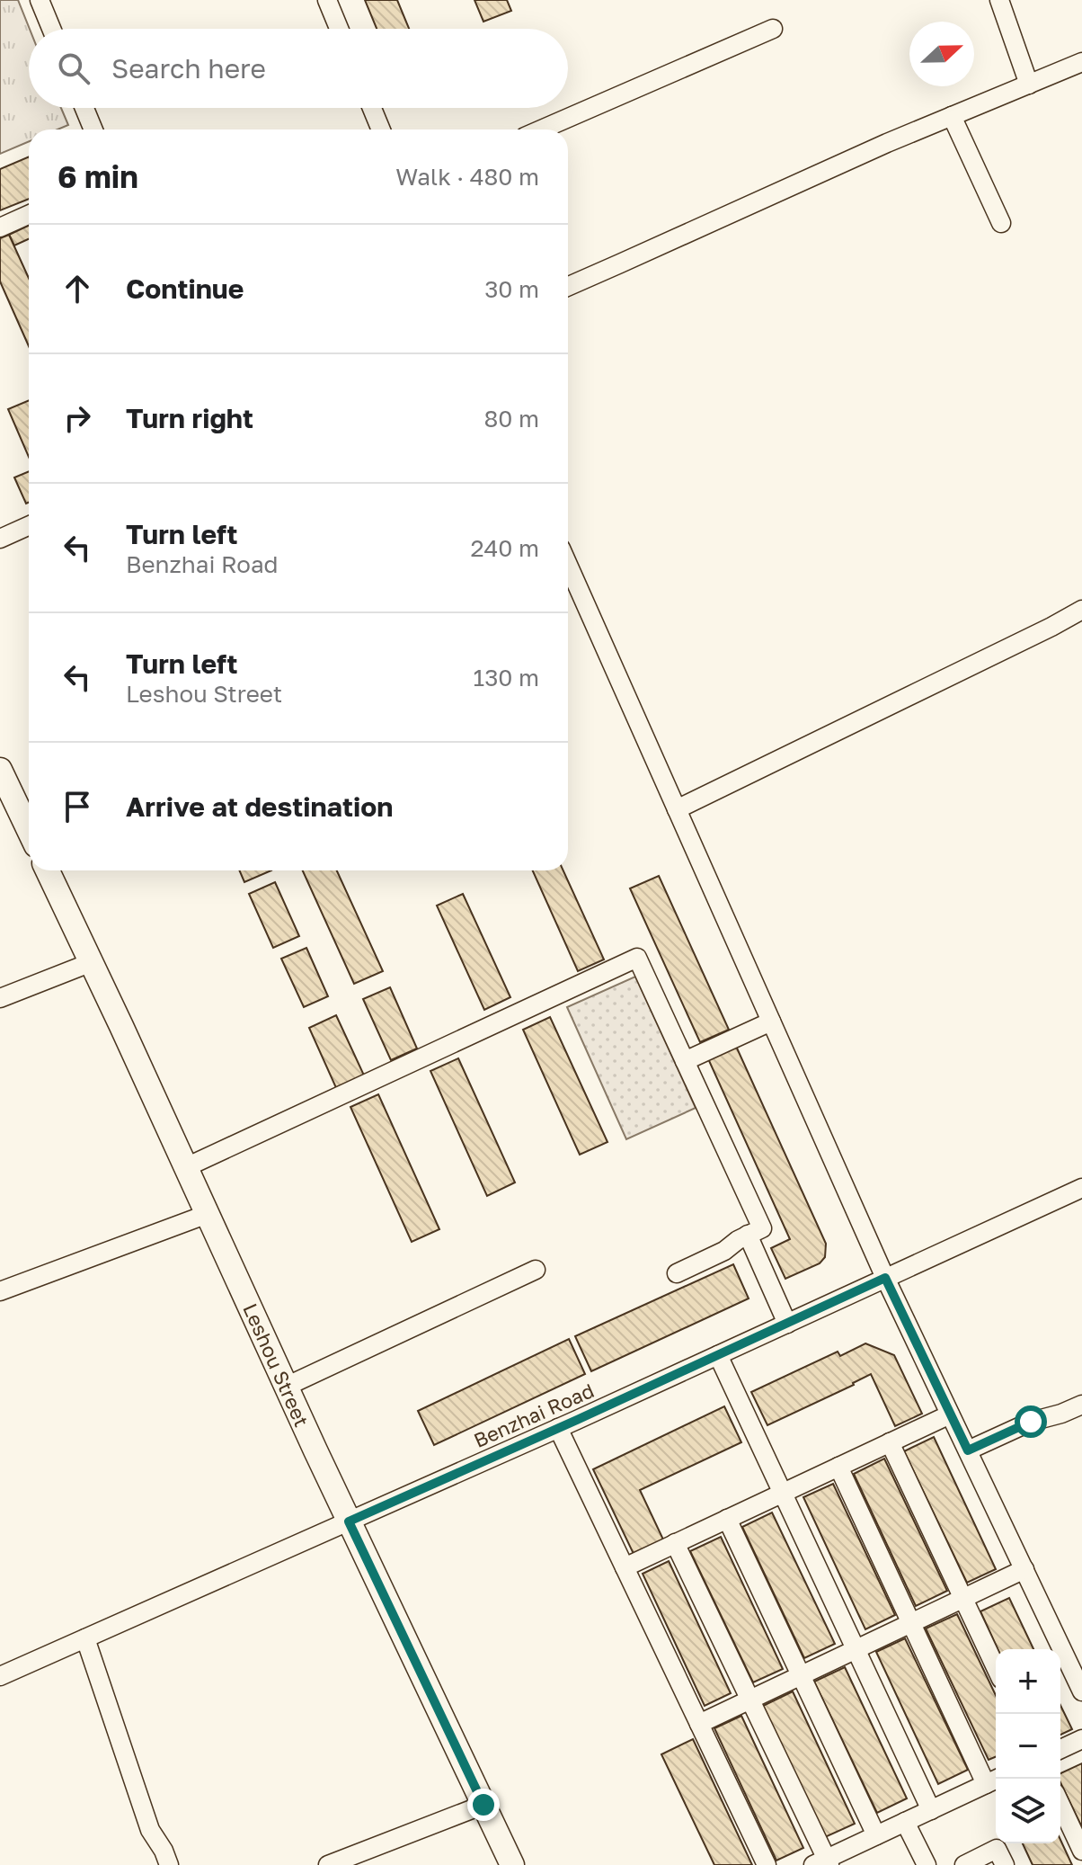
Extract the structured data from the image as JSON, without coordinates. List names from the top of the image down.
{
  "streets": {
    "main road": ["Leshou Street"],
    "street": ["Benzhai Road"]
  },
  "crossings": [
    ["Leshou Street", "Benzhai Road"]
  ],
  "north": "right",
  "page": {
    "search": "Search here",
    "heading": ["6 min", "Walk · 480 m"],
    "list": [
      ["Continue", "30 m"],
      ["Turn right", "80 m"],
      ["Turn left", "Benzhai Road", "240 m"],
      ["Turn left", "Leshou Street", "130 m"],
      "Arrive at destination"
    ],
    "map_buttons": ["+", "−"]
  }
}
